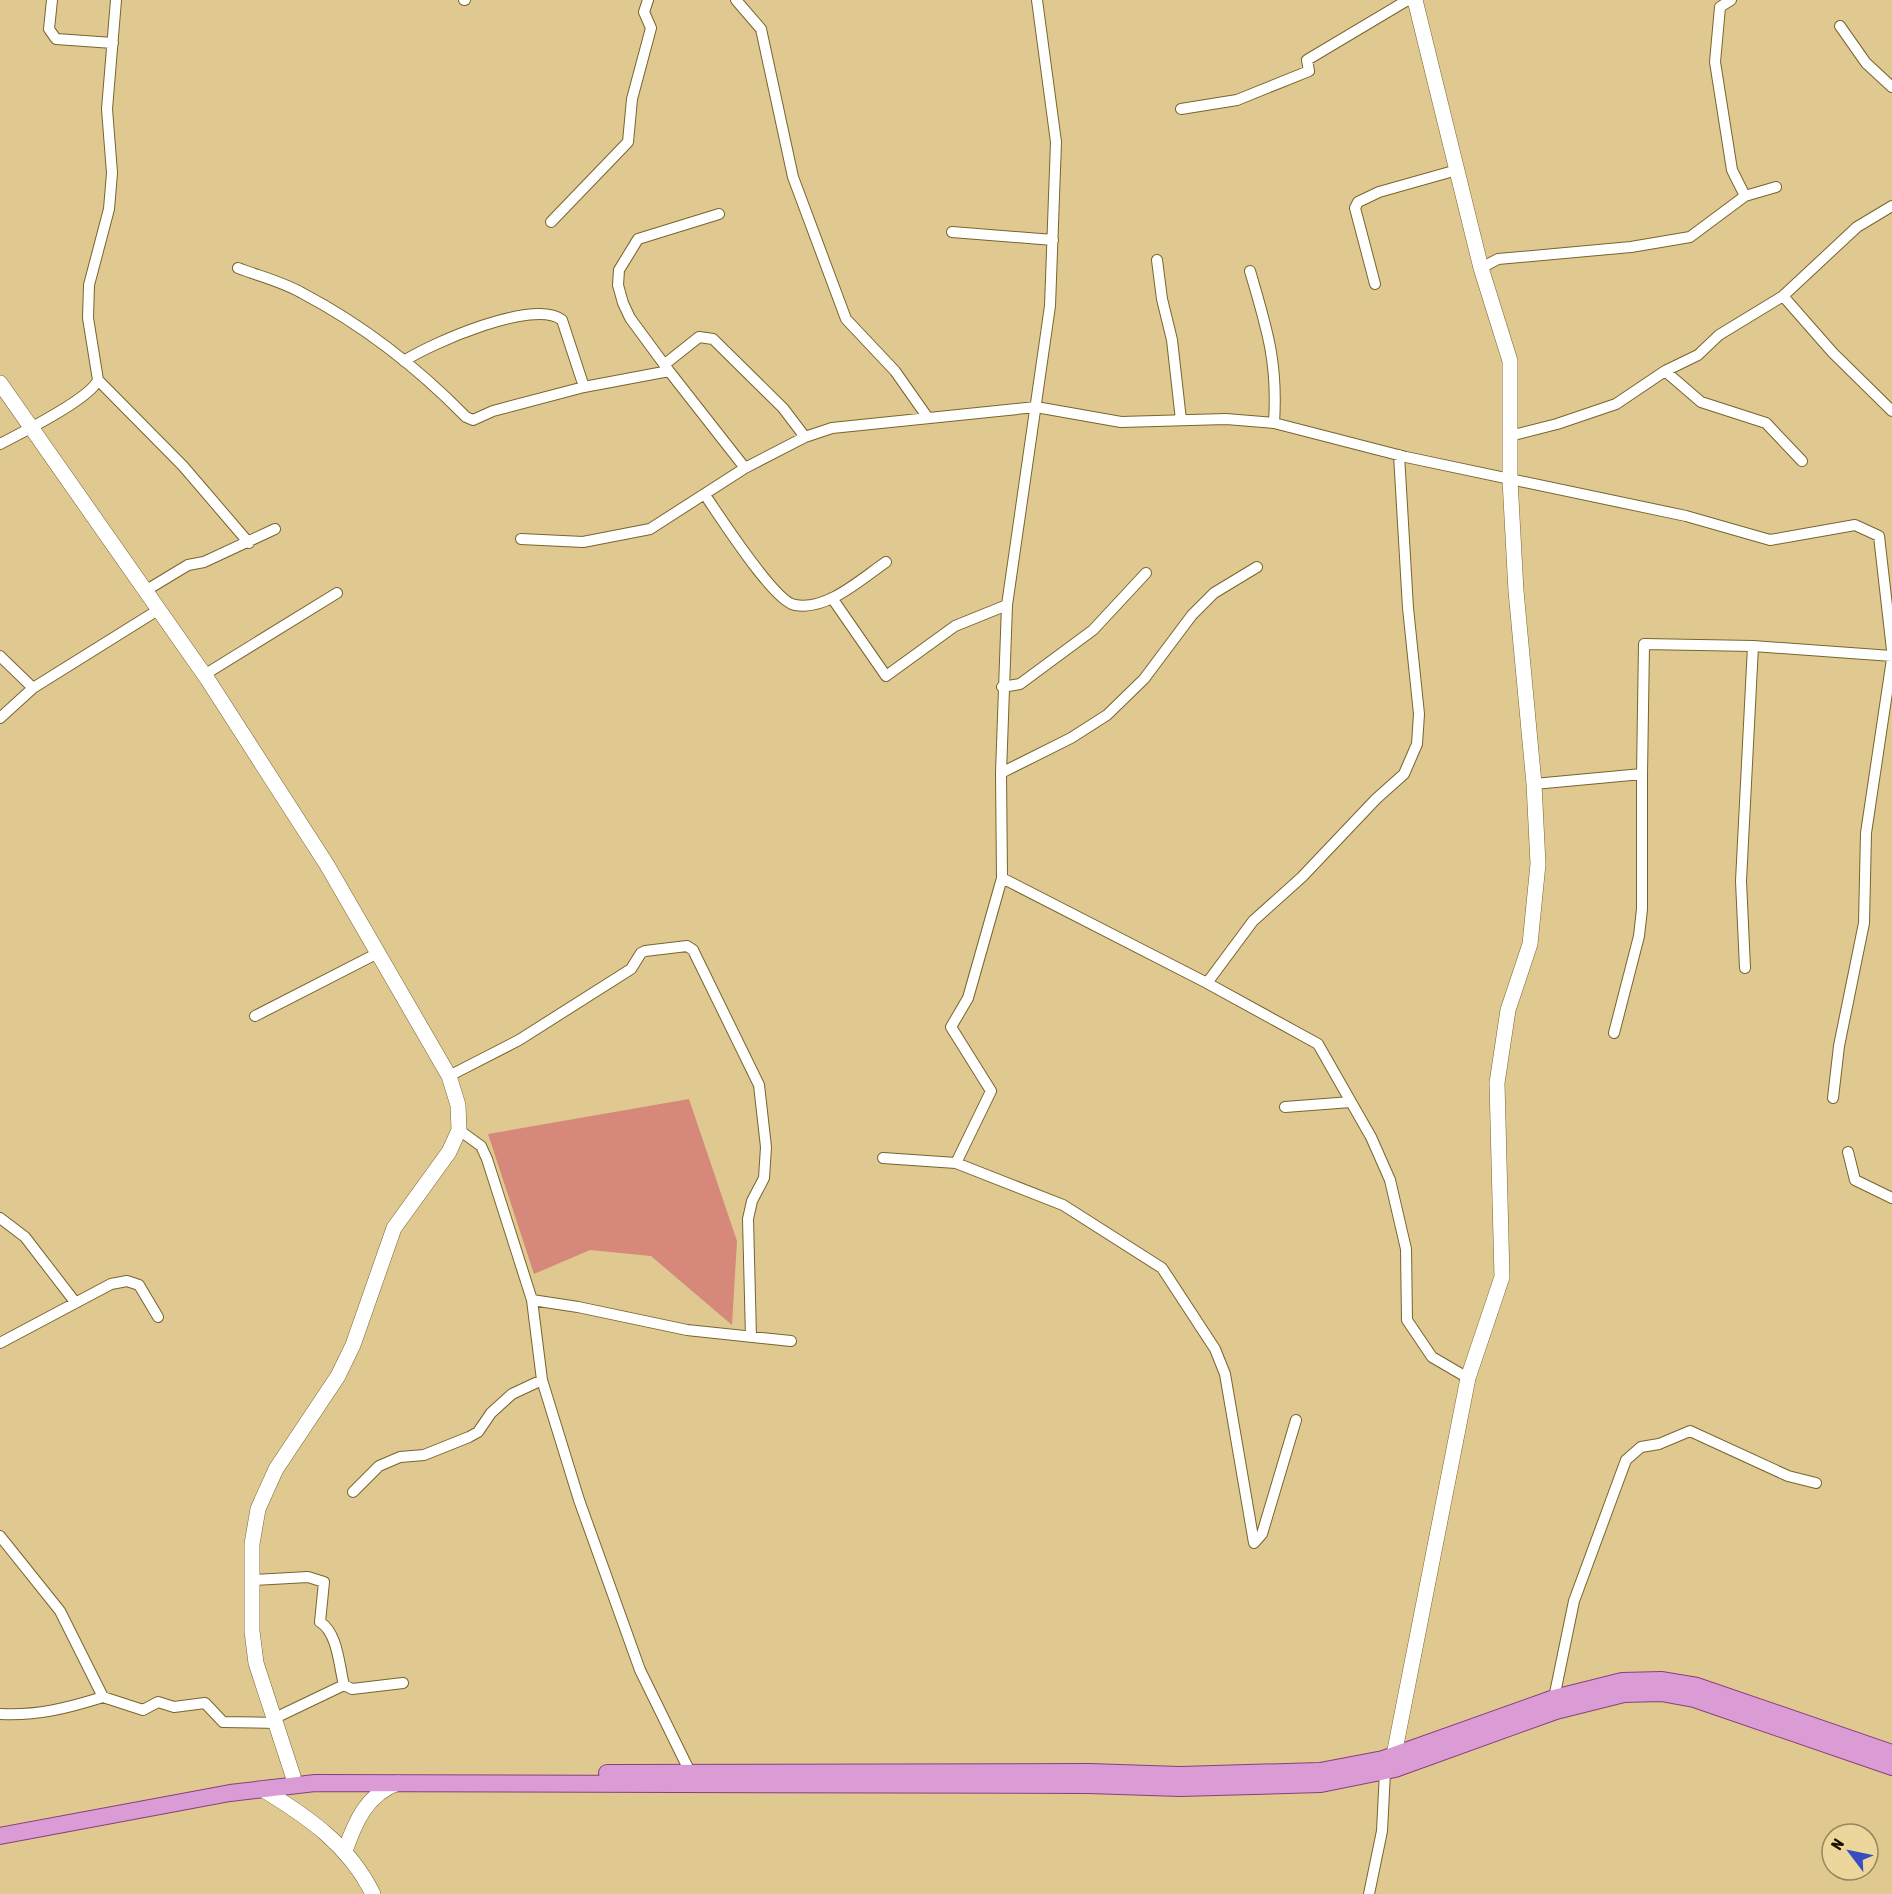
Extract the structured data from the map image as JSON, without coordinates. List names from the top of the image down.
{
  "north": "top left"
}
